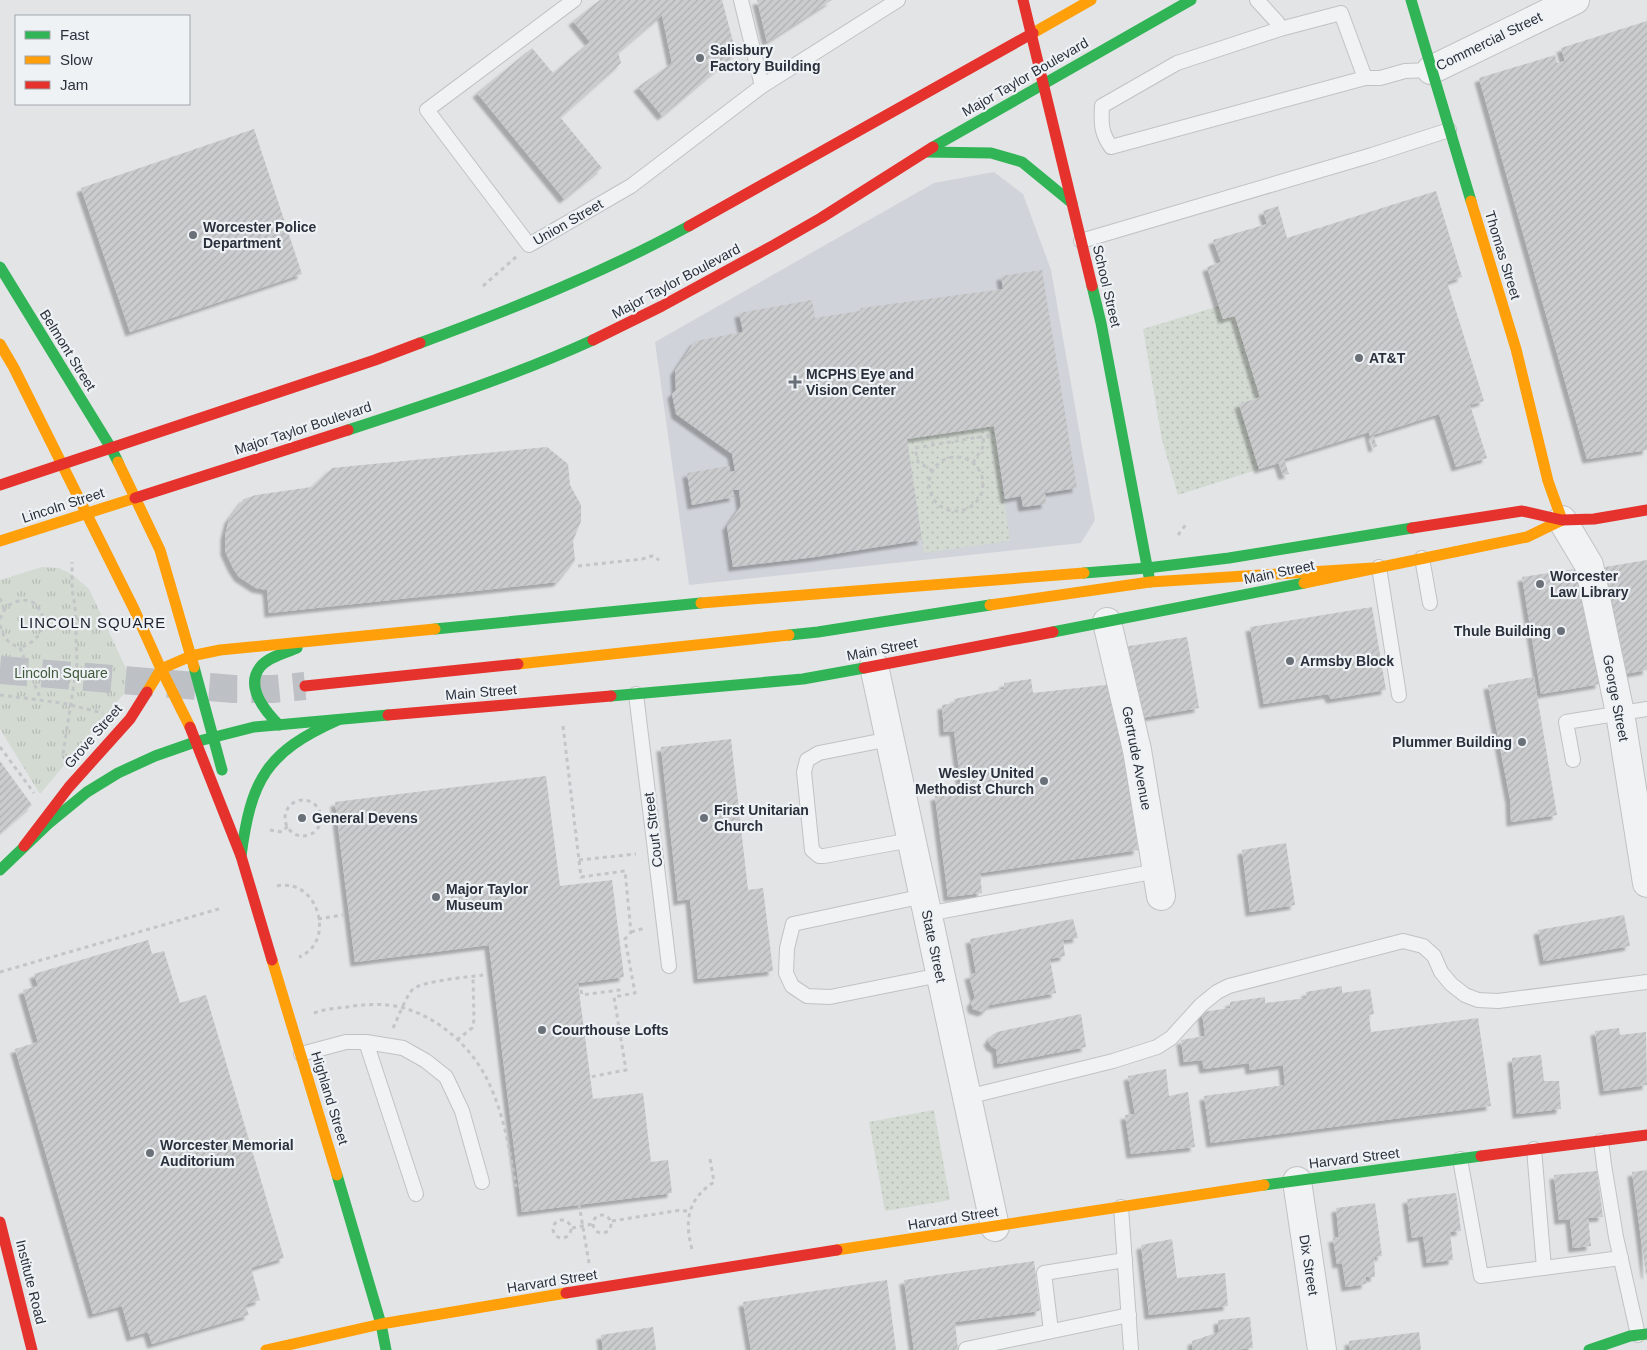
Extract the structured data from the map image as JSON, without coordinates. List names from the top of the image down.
{
  "streets": {
    "main road": [
      "Major Taylor Boulevard",
      "Thomas Street",
      "School Street",
      "Belmont Street",
      "Lincoln Street",
      "Main Street",
      "Grove Street",
      "Highland Street",
      "Harvard Street",
      "Institute Road"
    ],
    "street": [
      "Commercial Street",
      "George Street",
      "Gertrude Avenue",
      "State Street",
      "Dix Street"
    ],
    "lane": ["Union Street", "Court Street"]
  },
  "crossings": [
    ["Commercial Street", "Thomas Street"],
    ["Major Taylor Boulevard", "School Street"],
    ["Major Taylor Boulevard", "Lincoln Street"],
    ["Thomas Street", "Main Street"],
    ["Thomas Street", "George Street"],
    ["School Street", "Main Street"],
    ["Main Street", "George Street"],
    ["Main Street", "Grove Street"],
    ["Main Street", "Gertrude Avenue"],
    ["Main Street", "Court Street"],
    ["Main Street", "State Street"],
    ["Main Street", "Highland Street"],
    ["Grove Street", "Highland Street"],
    ["State Street", "Harvard Street"],
    ["Highland Street", "Harvard Street"],
    ["Harvard Street", "Dix Street"]
  ],
  "districts": ["LINCOLN SQUARE"],
  "parks": ["Lincoln Square"],
  "places": {
    "other": [
      "Salisbury Factory Building",
      "Worcester Police Department",
      "AT&T",
      "Worcester Law Library",
      "Thule Building",
      "Armsby Block",
      "Plummer Building",
      "Wesley United Methodist Church",
      "General Devens",
      "First Unitarian Church",
      "Major Taylor Museum",
      "Courthouse Lofts",
      "Worcester Memorial Auditorium"
    ],
    "health": ["MCPHS Eye and Vision Center"]
  },
  "legend": ["Fast", "Slow", "Jam"]
}
